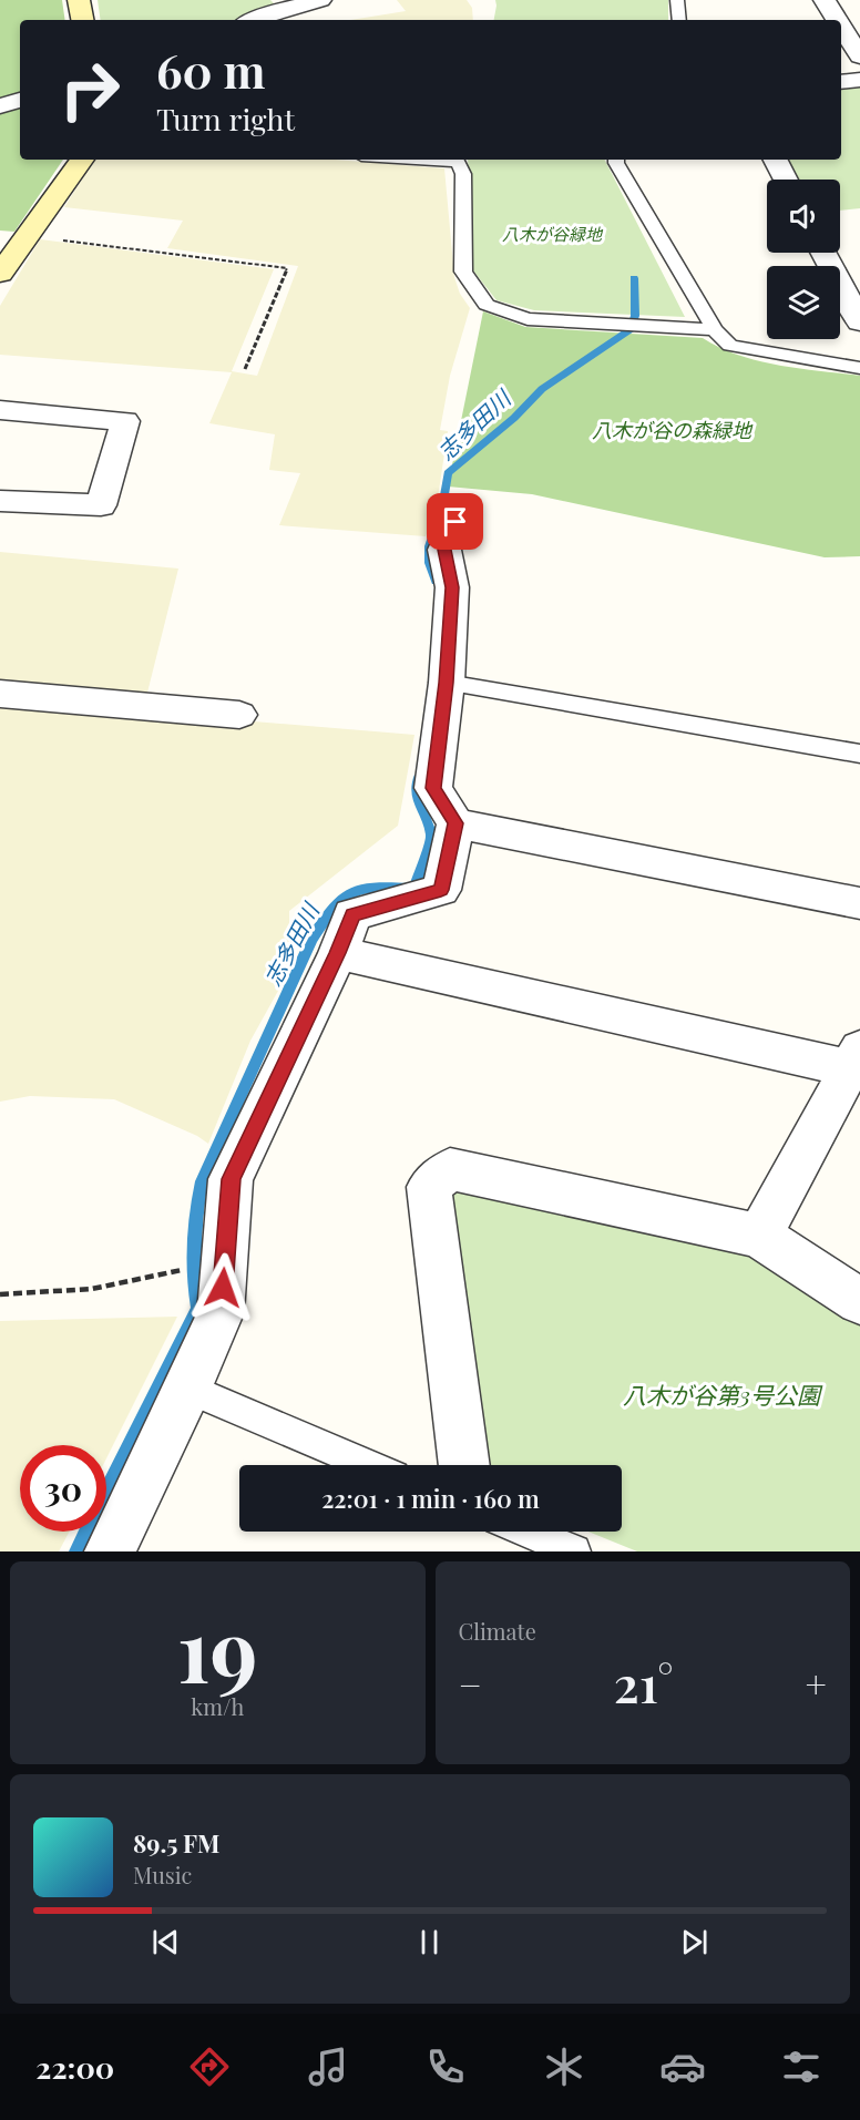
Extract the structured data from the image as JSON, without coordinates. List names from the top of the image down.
{
  "water": ["志多田川"],
  "parks": ["八木が谷緑地", "八木が谷の森緑地", "八木が谷第3号公園"],
  "page": {
    "turn": ["60 m", "Turn right"],
    "limit": "30",
    "trip": "22:01 · 1 min · 160 m",
    "tile": [
      ["19", "km/h"],
      "Climate"
    ],
    "heat": ["−", "21°", "+"],
    "song": ["89.5 FM", "Music"],
    "tabs": "22:00"
  }
}
